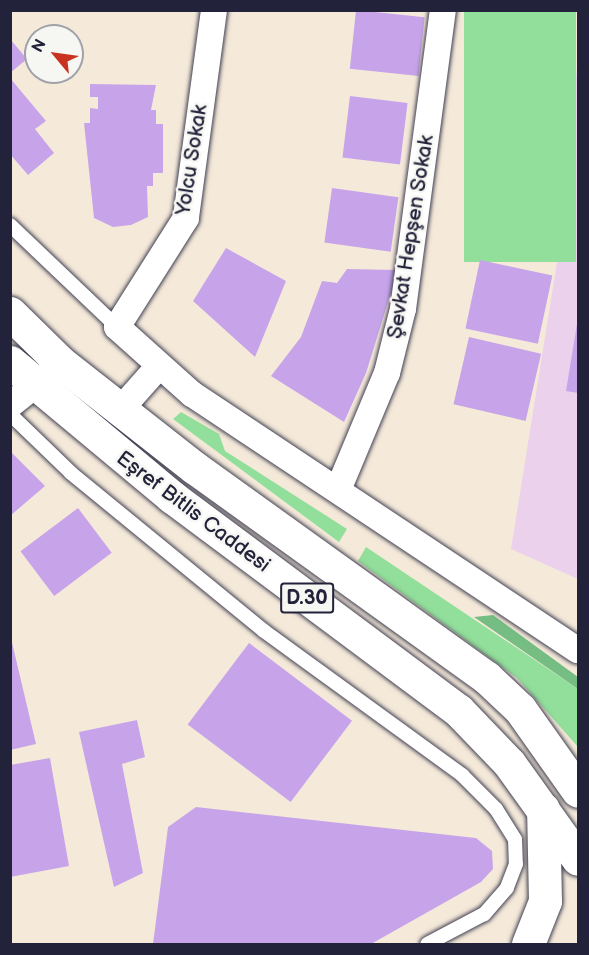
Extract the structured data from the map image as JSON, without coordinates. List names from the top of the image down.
{
  "streets": {
    "main road": ["Eşref Bitlis Caddesi", "D.30"],
    "street": ["Yolcu Sokak", "Şevkat Hepşen Sokak"]
  },
  "north": "top left"
}
